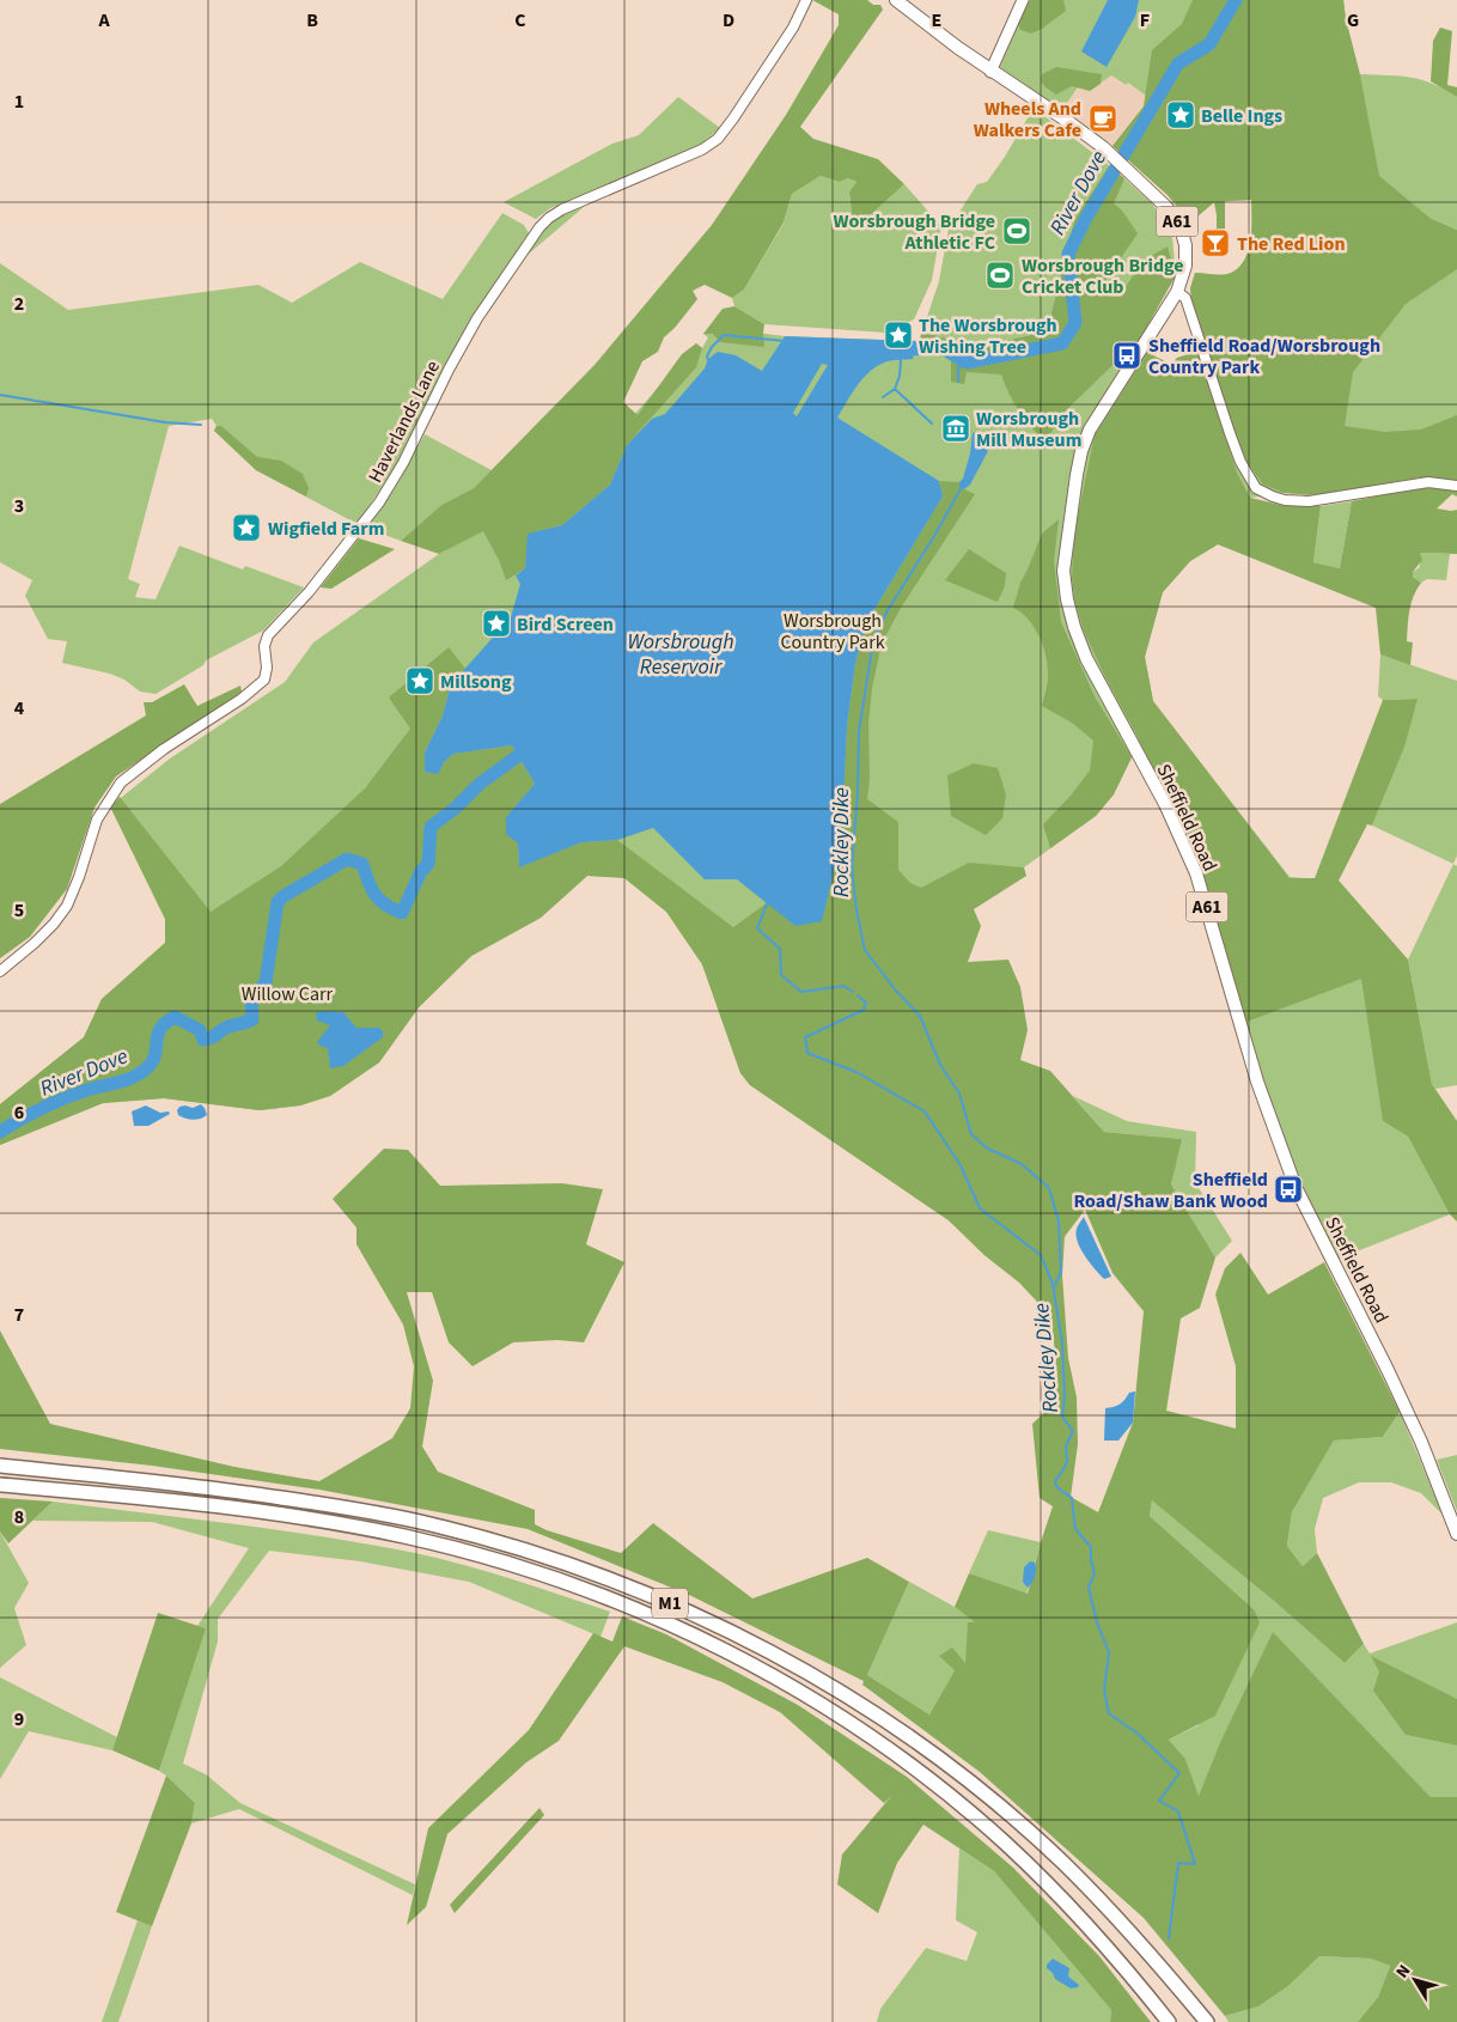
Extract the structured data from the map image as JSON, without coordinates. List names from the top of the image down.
{
  "streets": {
    "highway": ["A61", "Sheffield Road", "M1"],
    "street": ["Haverlands Lane"]
  },
  "crossings": [
    ["A61", "Sheffield Road"]
  ],
  "water": ["River Dove", "Worsbrough Reservoir", "Rockley Dike"],
  "parks": ["Worsbrough Country Park", "Willow Carr"],
  "places": {
    "place": [
      "Belle Ings",
      "The Worsbrough Wishing Tree",
      "Wigfield Farm",
      "Bird Screen",
      "Millsong"
    ],
    "cafe": ["Wheels And Walkers Cafe"],
    "sports": ["Worsbrough Bridge Athletic FC", "Worsbrough Bridge Cricket Club"],
    "bar": ["The Red Lion"],
    "bus stop": ["Sheffield Road/Worsbrough Country Park", "Sheffield Road/Shaw Bank Wood"],
    "museum": ["Worsbrough Mill Museum"]
  },
  "north": "top left",
  "grid": {
    "columns": [
      "A",
      "B",
      "C",
      "D",
      "E",
      "F",
      "G"
    ],
    "rows": [
      "1",
      "2",
      "3",
      "4",
      "5",
      "6",
      "7",
      "8",
      "9"
    ]
  }
}
